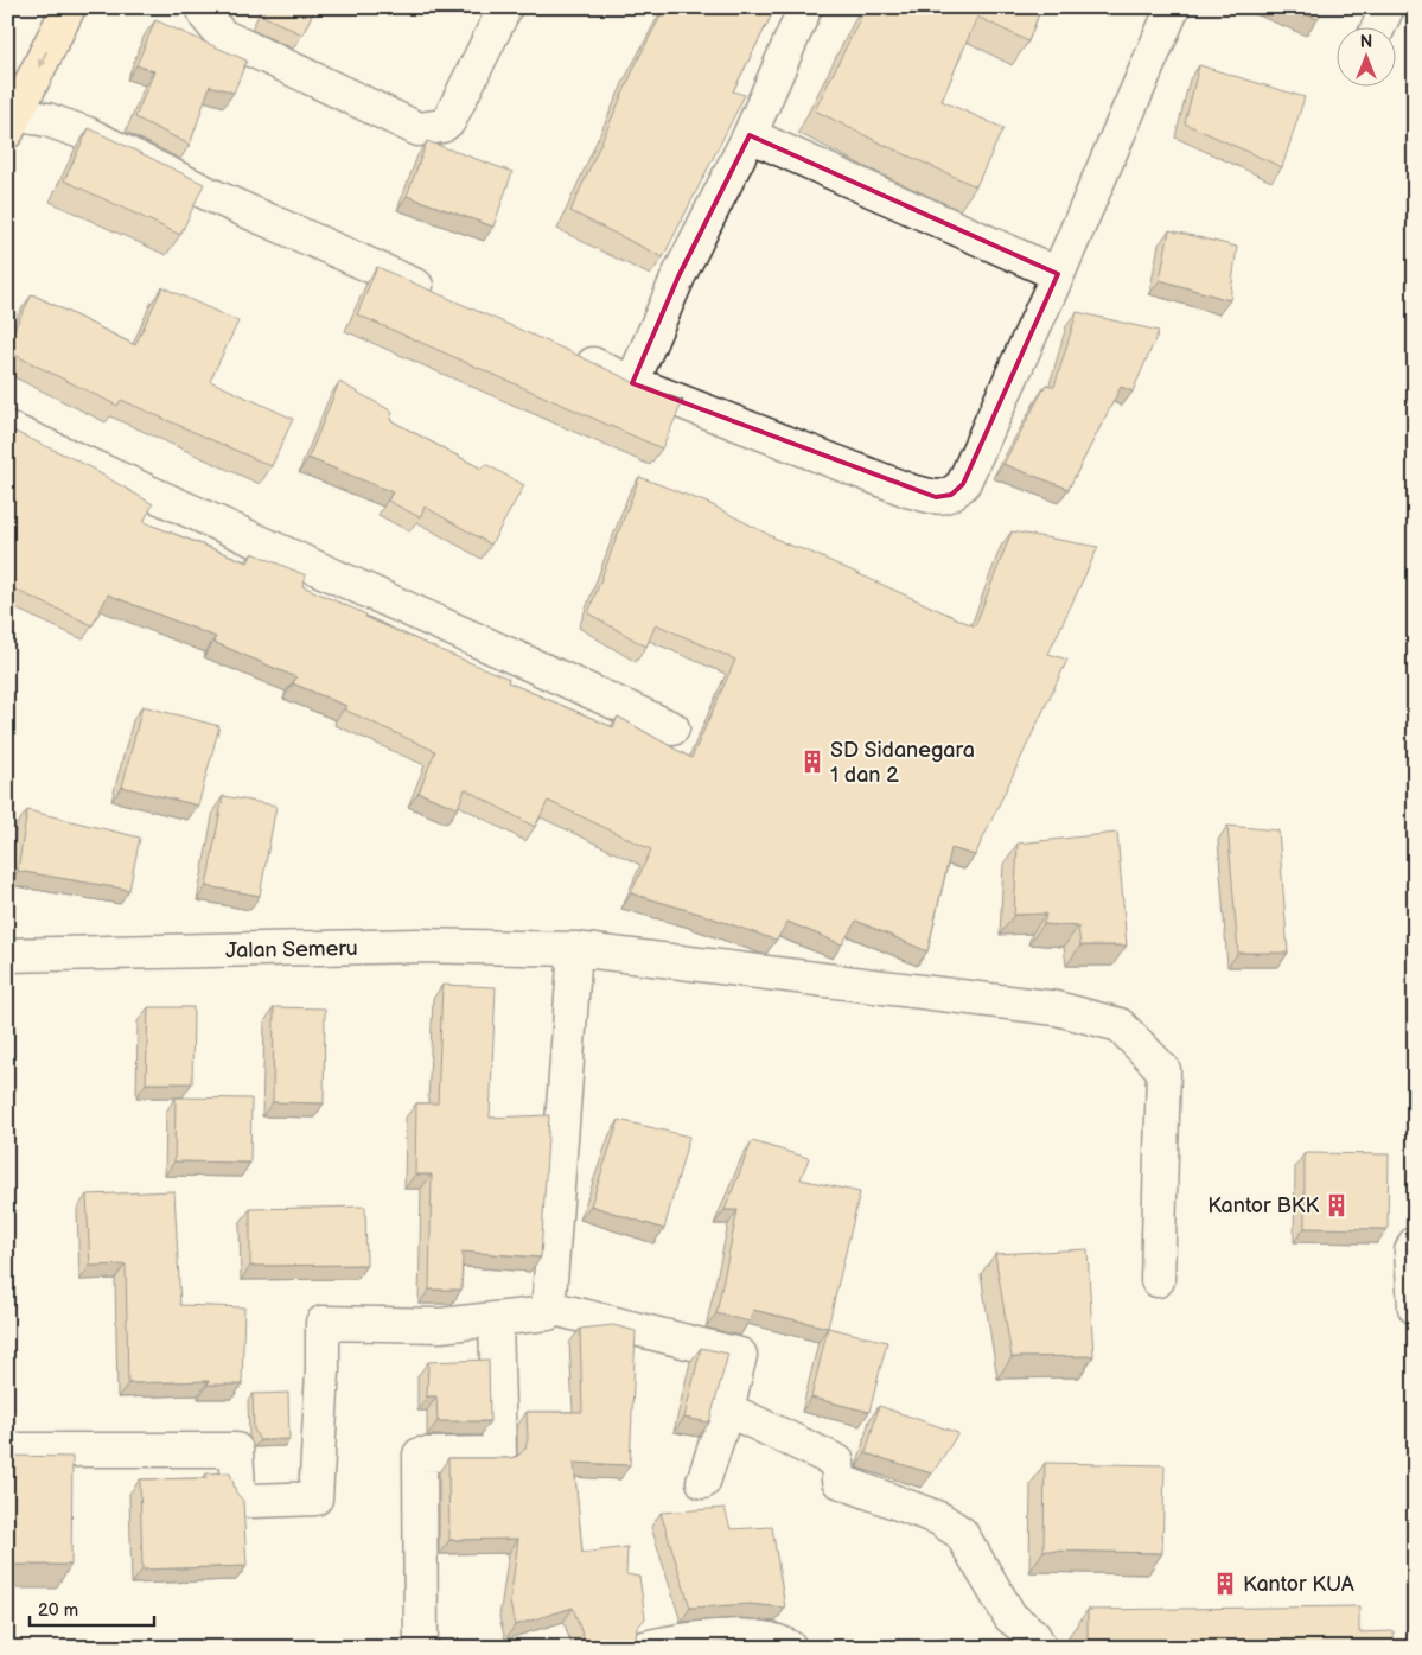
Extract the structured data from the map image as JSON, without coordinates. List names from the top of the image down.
{
  "streets": {
    "street": ["Jalan Semeru"]
  },
  "places": {
    "building": ["SD Sidanegara 1 dan 2", "Kantor BKK", "Kantor KUA"]
  },
  "scale_bar": "20 m",
  "north": "top"
}
